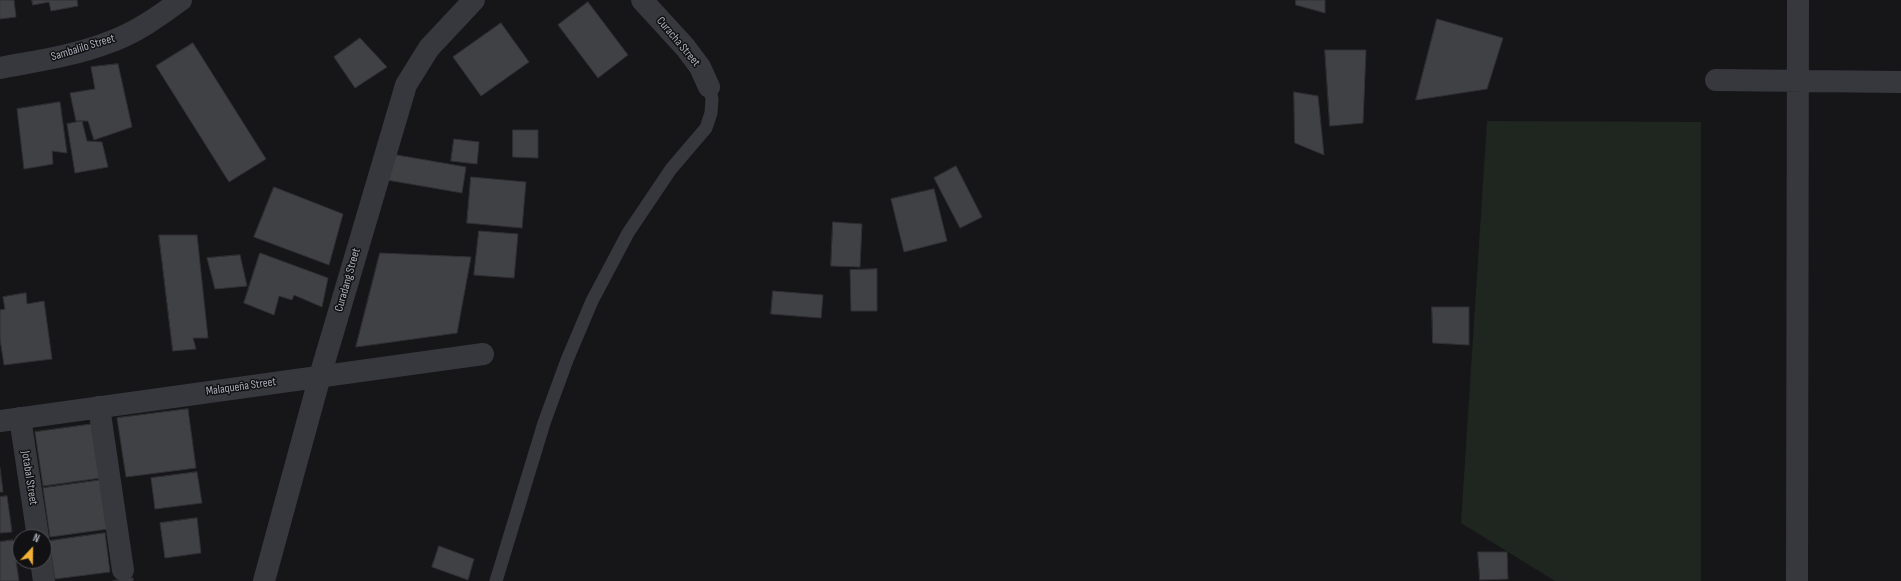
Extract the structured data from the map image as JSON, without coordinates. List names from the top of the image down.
{
  "streets": {
    "street": [
      "Curacha Street",
      "Sambalilo Street",
      "Curadang Street",
      "Malaqueña Street",
      "Jotabal Street"
    ]
  },
  "crossings": [
    ["Curadang Street", "Malaqueña Street"],
    ["Malaqueña Street", "Jotabal Street"]
  ],
  "north": "top"
}
